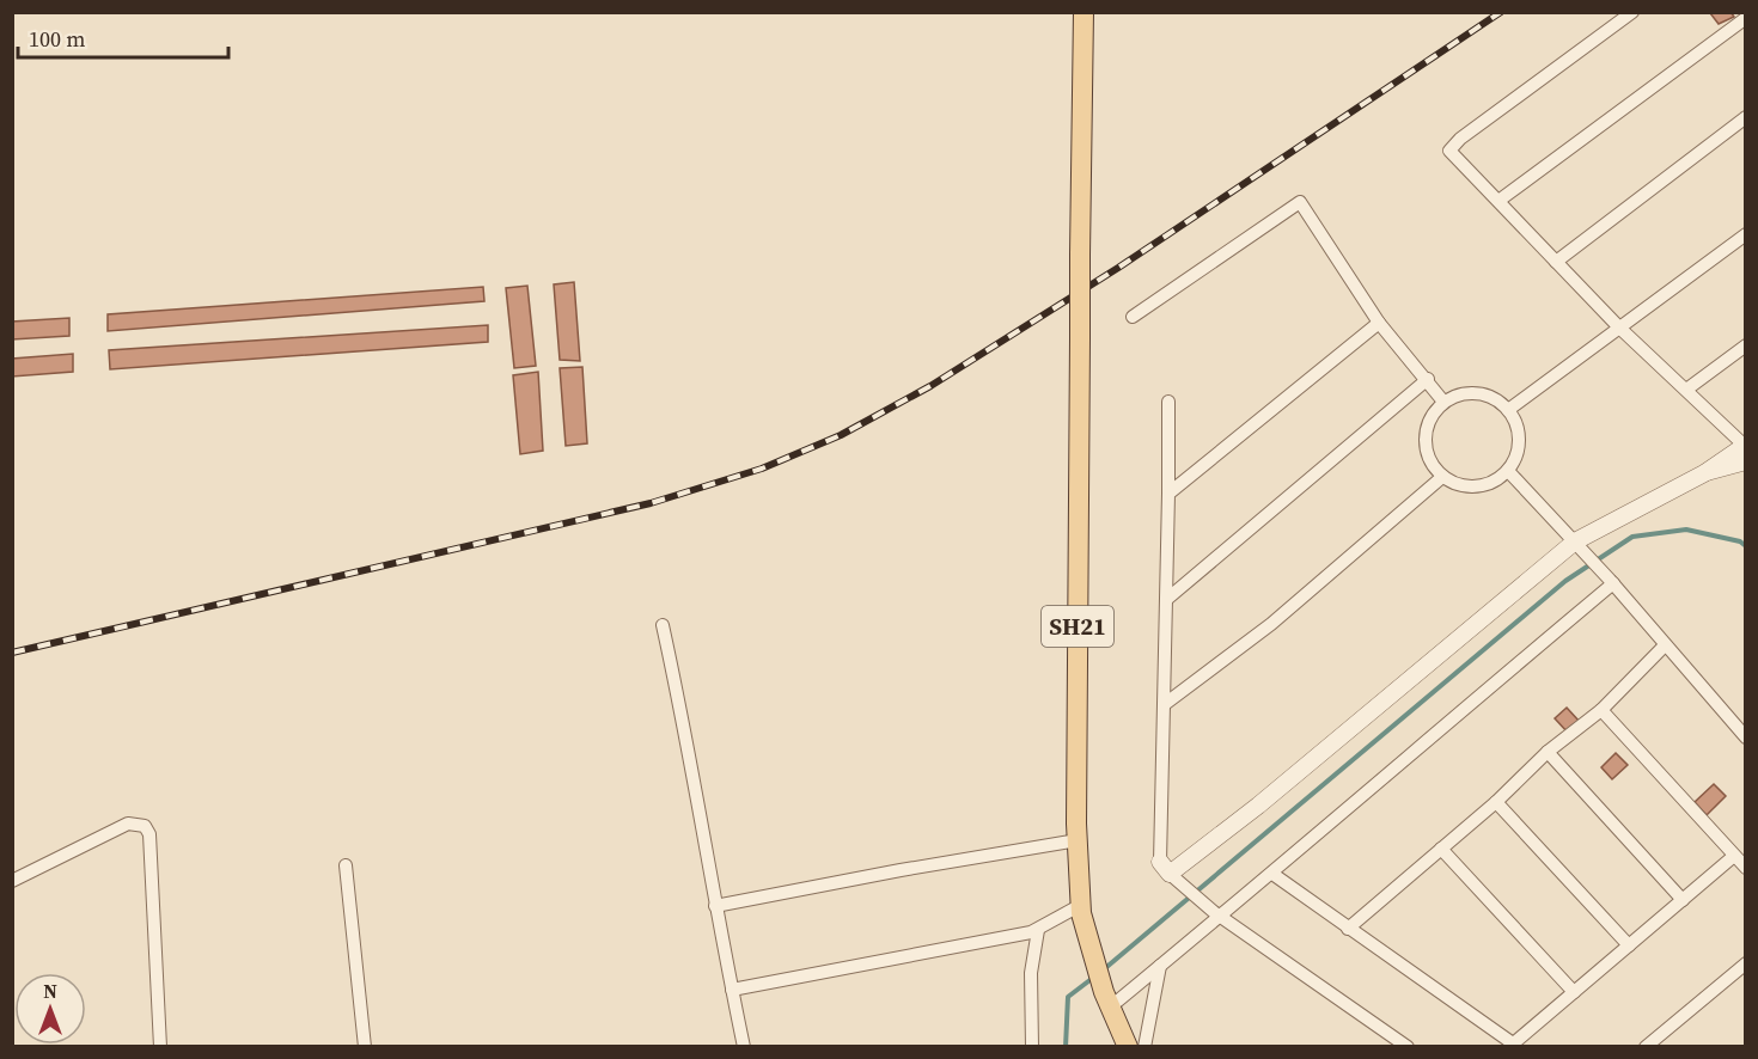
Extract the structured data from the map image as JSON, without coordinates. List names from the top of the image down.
{
  "streets": {
    "main road": ["SH21"]
  },
  "scale_bar": "100 m",
  "north": "top"
}
